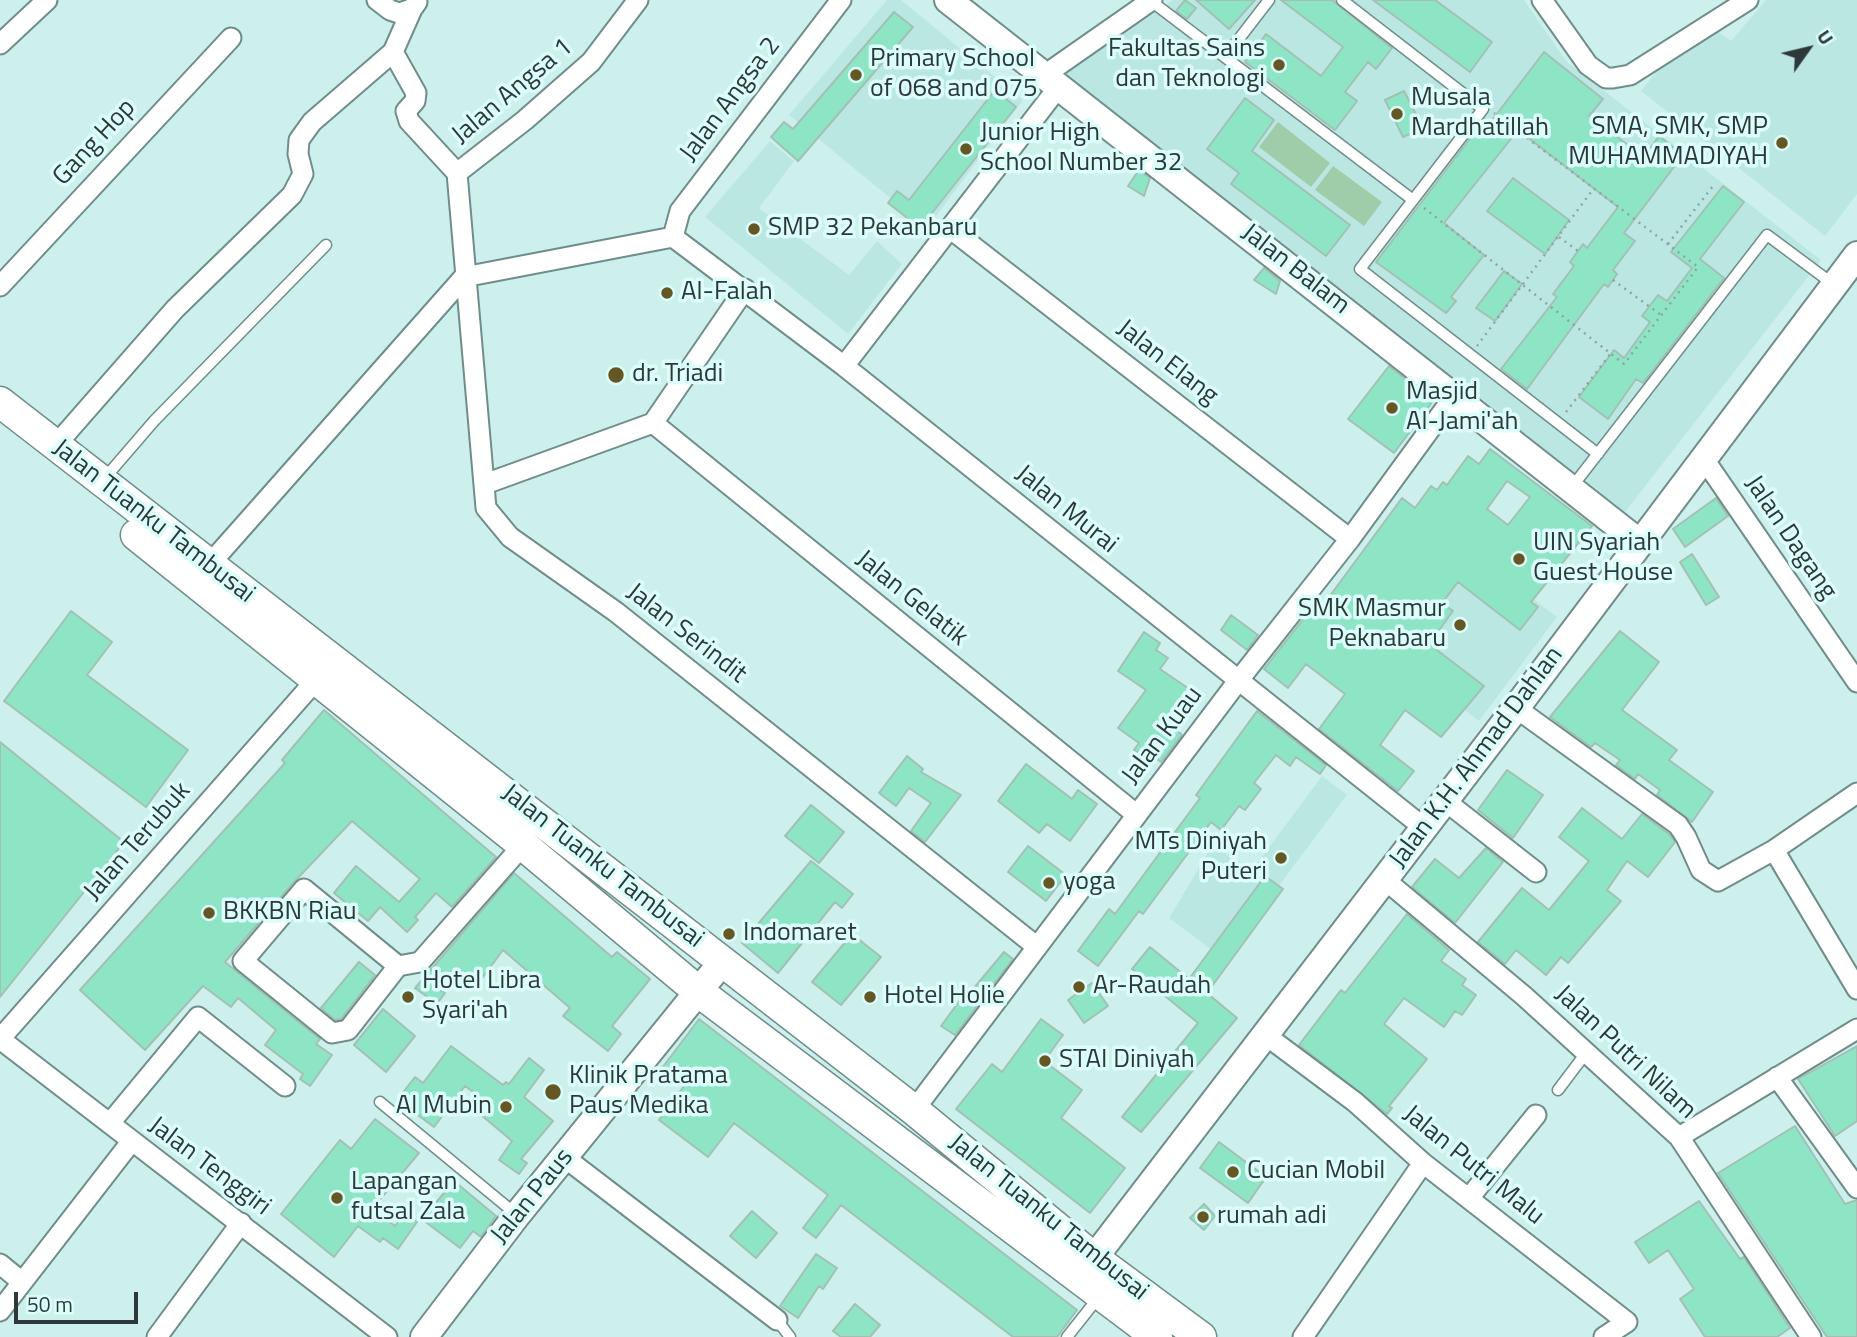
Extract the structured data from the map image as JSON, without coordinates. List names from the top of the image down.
{
  "streets": {
    "main road": [
      "Jalan Balam",
      "Jalan Tuanku Tambusai",
      "Jalan K.H. Ahmad Dahlan",
      "Jalan Paus"
    ],
    "street": [
      "Jalan Angsa 1",
      "Jalan Angsa 2",
      "Gang Hop",
      "Jalan Elang",
      "Jalan Murai",
      "Jalan Dagang",
      "Jalan Gelatik",
      "Jalan Serindit",
      "Jalan Kuau",
      "Jalan Terubuk",
      "Jalan Putri Nilam",
      "Jalan Putri Malu",
      "Jalan Tenggiri"
    ]
  },
  "crossings": [
    ["Jalan Angsa 1", "Jalan Serindit"],
    ["Jalan Angsa 2", "Jalan Murai"],
    ["Jalan Balam", "Jalan Kuau"],
    ["Jalan Balam", "Jalan K.H. Ahmad Dahlan"],
    ["Jalan Elang", "Jalan Kuau"],
    ["Jalan Murai", "Jalan Kuau"],
    ["Jalan Murai", "Jalan K.H. Ahmad Dahlan"],
    ["Jalan Tuanku Tambusai", "Jalan Kuau"],
    ["Jalan Tuanku Tambusai", "Jalan K.H. Ahmad Dahlan"],
    ["Jalan Tuanku Tambusai", "Jalan Terubuk"],
    ["Jalan Tuanku Tambusai", "Jalan Paus"],
    ["Jalan Dagang", "Jalan K.H. Ahmad Dahlan"],
    ["Jalan Gelatik", "Jalan Kuau"],
    ["Jalan Serindit", "Jalan Kuau"],
    ["Jalan K.H. Ahmad Dahlan", "Jalan Putri Nilam"],
    ["Jalan K.H. Ahmad Dahlan", "Jalan Putri Malu"],
    ["Jalan Terubuk", "Jalan Tenggiri"]
  ],
  "places": [
    "Fakultas Sains dan Teknologi",
    "Primary School of 068 and 075",
    "Musala Mardhatillah",
    "SMA, SMK, SMP MUHAMMADIYAH",
    "Junior High School Number 32",
    "SMP 32 Pekanbaru",
    "Al-Falah",
    "dr. Triadi",
    "Masjid Al-Jami'ah",
    "UIN Syariah Guest House",
    "SMK Masmur Peknabaru",
    "MTs Diniyah Puteri",
    "yoga",
    "BKKBN Riau",
    "Indomaret",
    "Ar-Raudah",
    "Hotel Libra Syari'ah",
    "Hotel Holie",
    "STAI Diniyah",
    "Klinik Pratama Paus Medika",
    "Al Mubin",
    "Cucian Mobil",
    "Lapangan futsal Zala",
    "rumah adi"
  ],
  "scale_bar": "50 m",
  "north": "top right"
}
